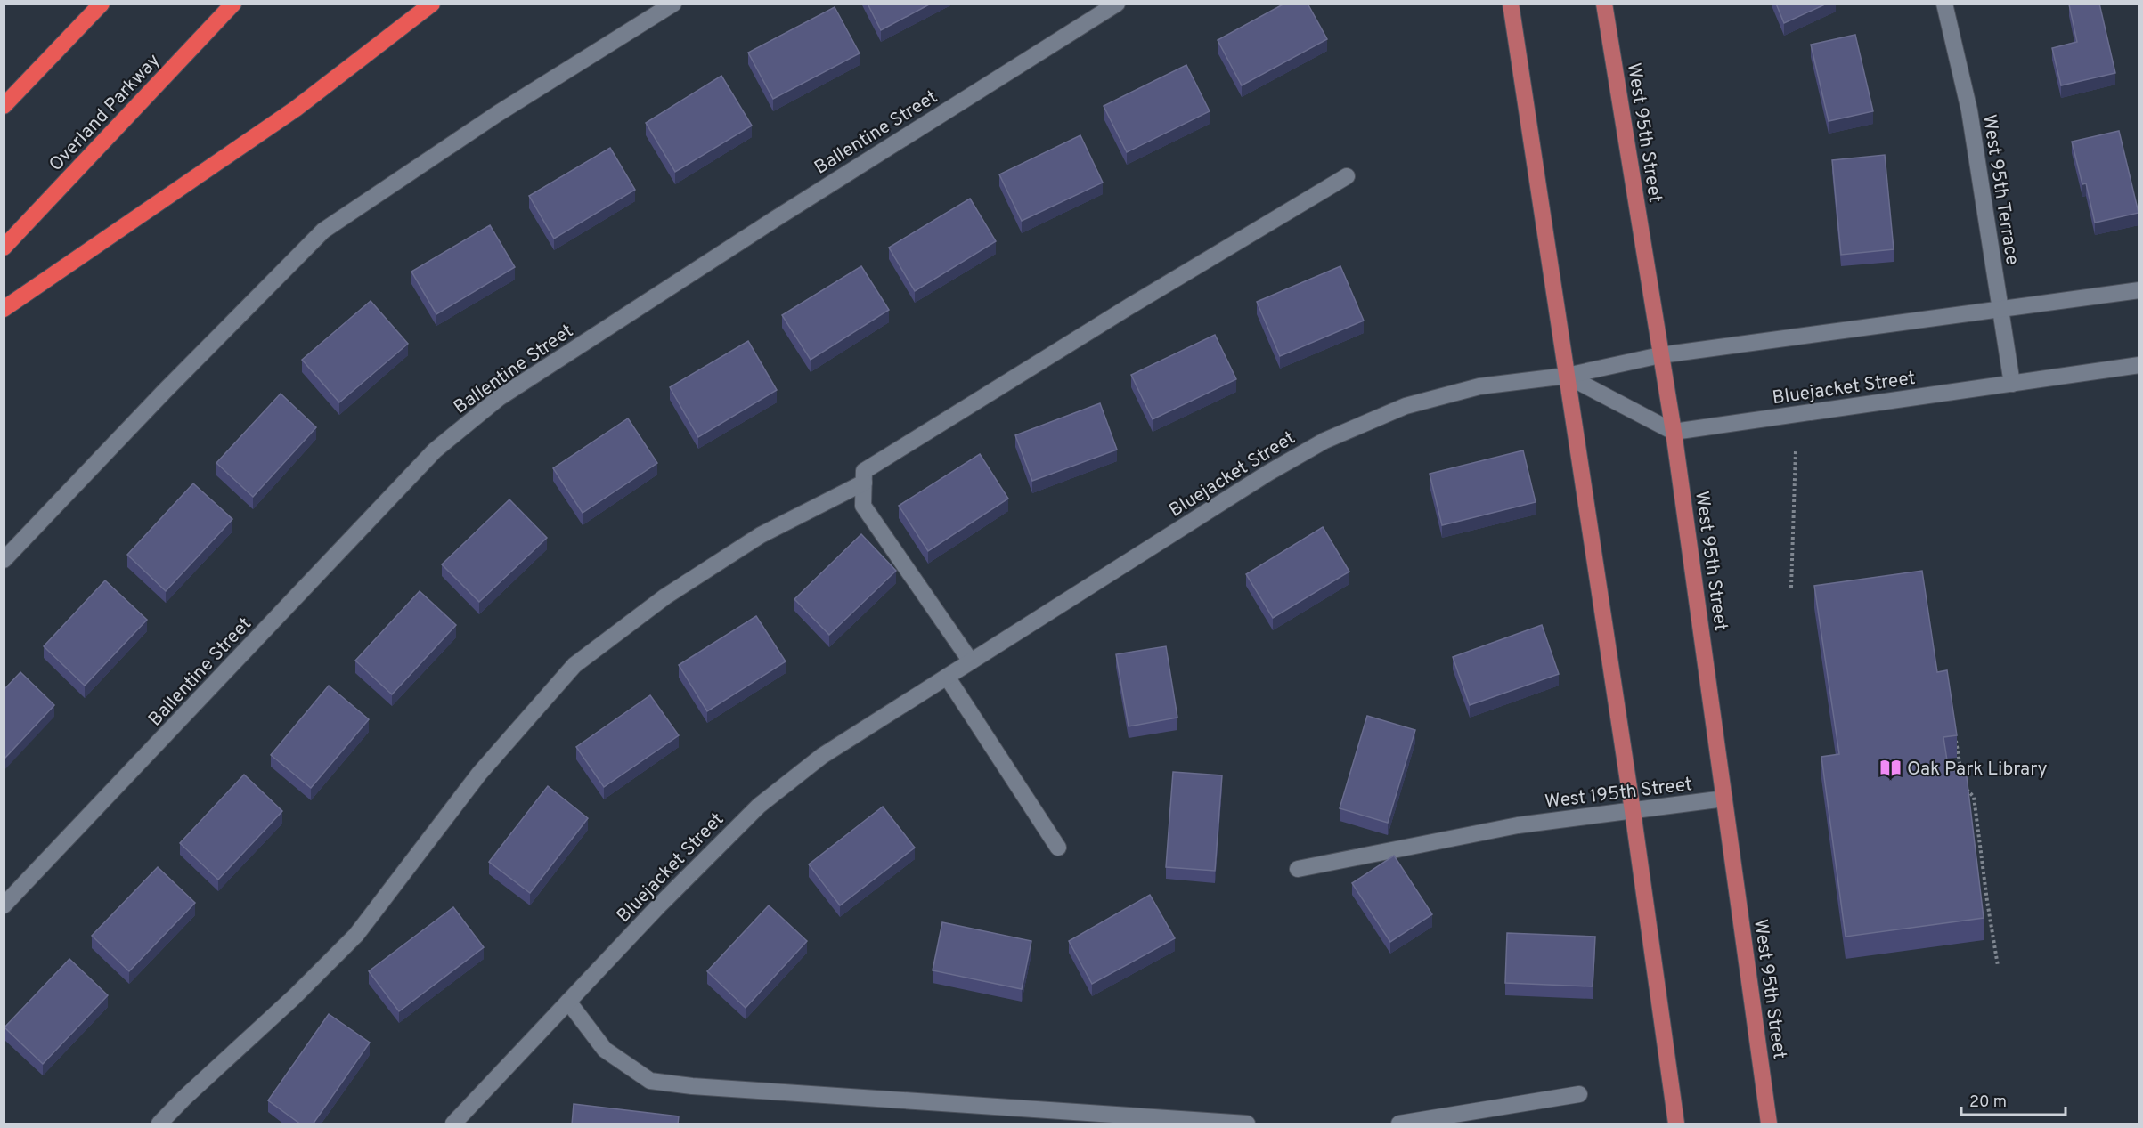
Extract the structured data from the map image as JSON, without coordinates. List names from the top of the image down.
{
  "streets": {
    "highway": ["Overland Parkway"],
    "main road": ["West 95th Street"],
    "street": [
      "Ballentine Street",
      "West 95th Terrace",
      "Bluejacket Street",
      "West 195th Street"
    ]
  },
  "crossings": [
    ["West 95th Street", "Bluejacket Street"],
    ["West 95th Street", "West 195th Street"],
    ["West 95th Terrace", "Bluejacket Street"]
  ],
  "places": {
    "library": ["Oak Park Library"]
  },
  "scale_bar": "20 m"
}
